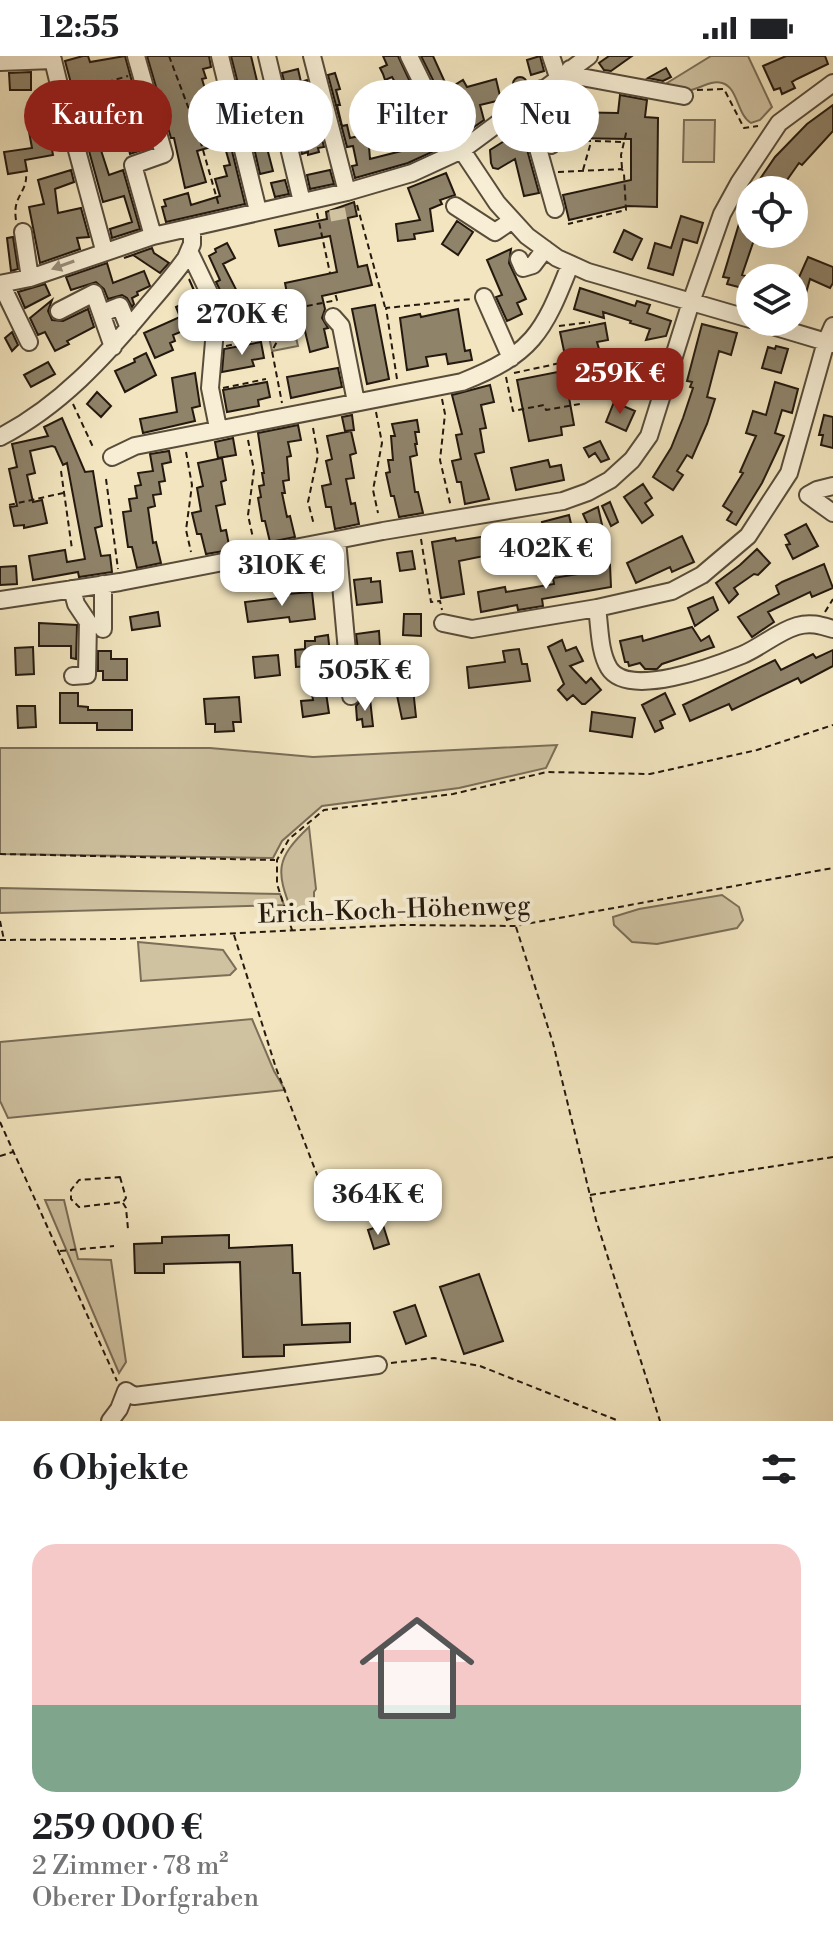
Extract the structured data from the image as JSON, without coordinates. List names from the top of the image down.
{
  "streets": {
    "path": ["Erich-Koch-Höhenweg"]
  },
  "page": {
    "status": "12:55",
    "chip": [
      "Kaufen",
      "Mieten",
      "Filter",
      "Neu"
    ],
    "price": [
      "270K €",
      "259K €",
      "402K €",
      "310K €",
      "505K €",
      "364K €"
    ],
    "heading": "6 Objekte",
    "list": [
      {
        "name": "259 000 €",
        "note": "2 Zimmer · 78 m² · Oberer Dorfgraben"
      }
    ]
  }
}
